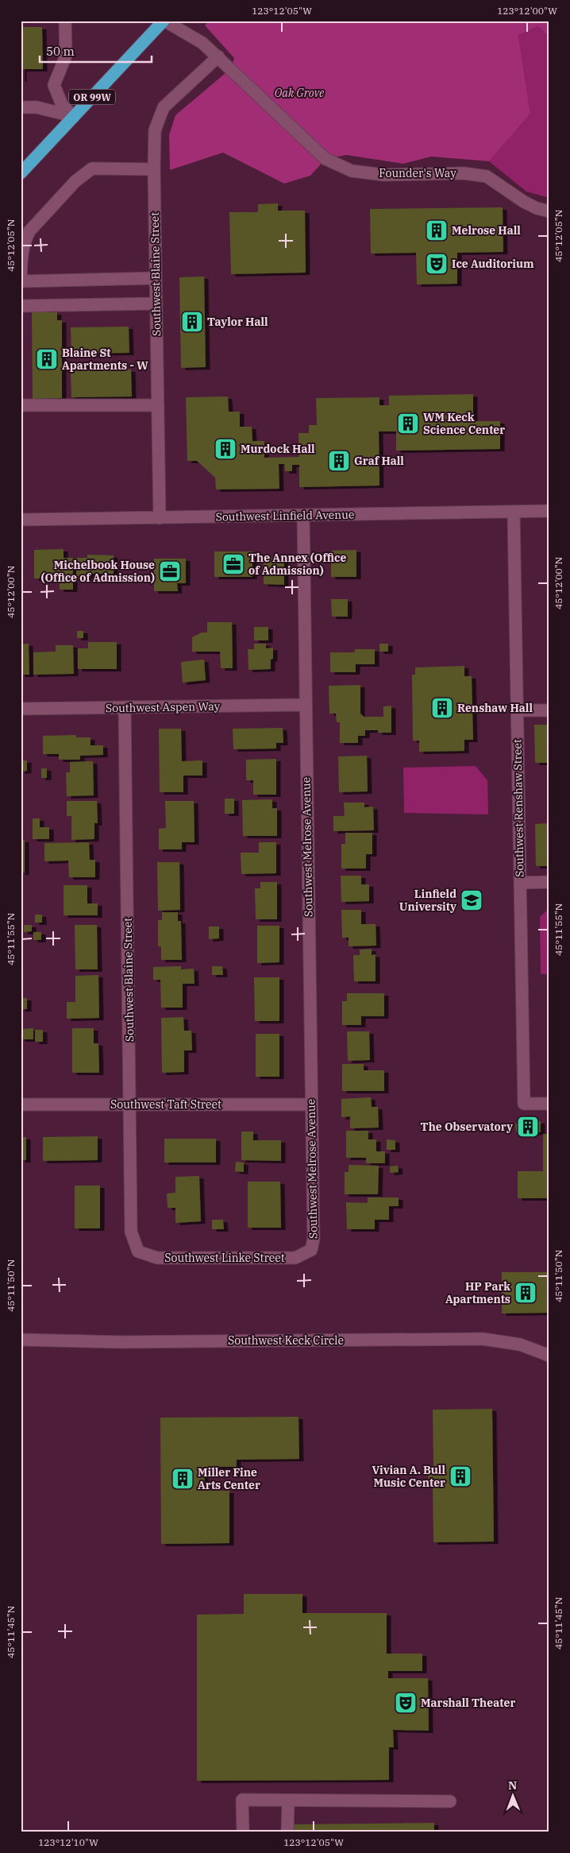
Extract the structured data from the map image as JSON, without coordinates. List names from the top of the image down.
{
  "streets": {
    "highway": ["OR 99W"],
    "street": [
      "Founder's Way",
      "Southwest Blaine Street",
      "Southwest Linfield Avenue",
      "Southwest Aspen Way",
      "Southwest Renshaw Street",
      "Southwest Melrose Avenue",
      "Southwest Taft Street",
      "Southwest Linke Street",
      "Southwest Keck Circle"
    ]
  },
  "crossings": [
    ["OR 99W", "Founder's Way"],
    ["Founder's Way", "Southwest Blaine Street"],
    ["Southwest Blaine Street", "Southwest Linfield Avenue"],
    ["Southwest Blaine Street", "Southwest Aspen Way"],
    ["Southwest Blaine Street", "Southwest Taft Street"],
    ["Southwest Blaine Street", "Southwest Linke Street"],
    ["Southwest Linfield Avenue", "Southwest Renshaw Street"],
    ["Southwest Linfield Avenue", "Southwest Melrose Avenue"],
    ["Southwest Aspen Way", "Southwest Melrose Avenue"],
    ["Southwest Melrose Avenue", "Southwest Taft Street"],
    ["Southwest Melrose Avenue", "Southwest Linke Street"]
  ],
  "parks": ["Oak Grove"],
  "places": {
    "building": [
      "Melrose Hall",
      "Taylor Hall",
      "Blaine St Apartments - W",
      "WM Keck Science Center",
      "Murdock Hall",
      "Graf Hall",
      "Renshaw Hall",
      "The Observatory",
      "HP Park Apartments",
      "Vivian A. Bull Music Center",
      "Miller Fine Arts Center"
    ],
    "theatre": ["Ice Auditorium", "Marshall Theater"],
    "office": ["The Annex (Office of Admission)", "Michelbook House (Office of Admission)"],
    "school or university": ["Linfield University"]
  },
  "scale_bar": "50 m",
  "north": "top",
  "coordinates": [
    "123°12'05\"W",
    "123°12'00\"W",
    "45°12'05\"N",
    "45°12'00\"N",
    "45°11'55\"N",
    "45°11'50\"N",
    "45°11'45\"N",
    "123°12'10\"W"
  ]
}
